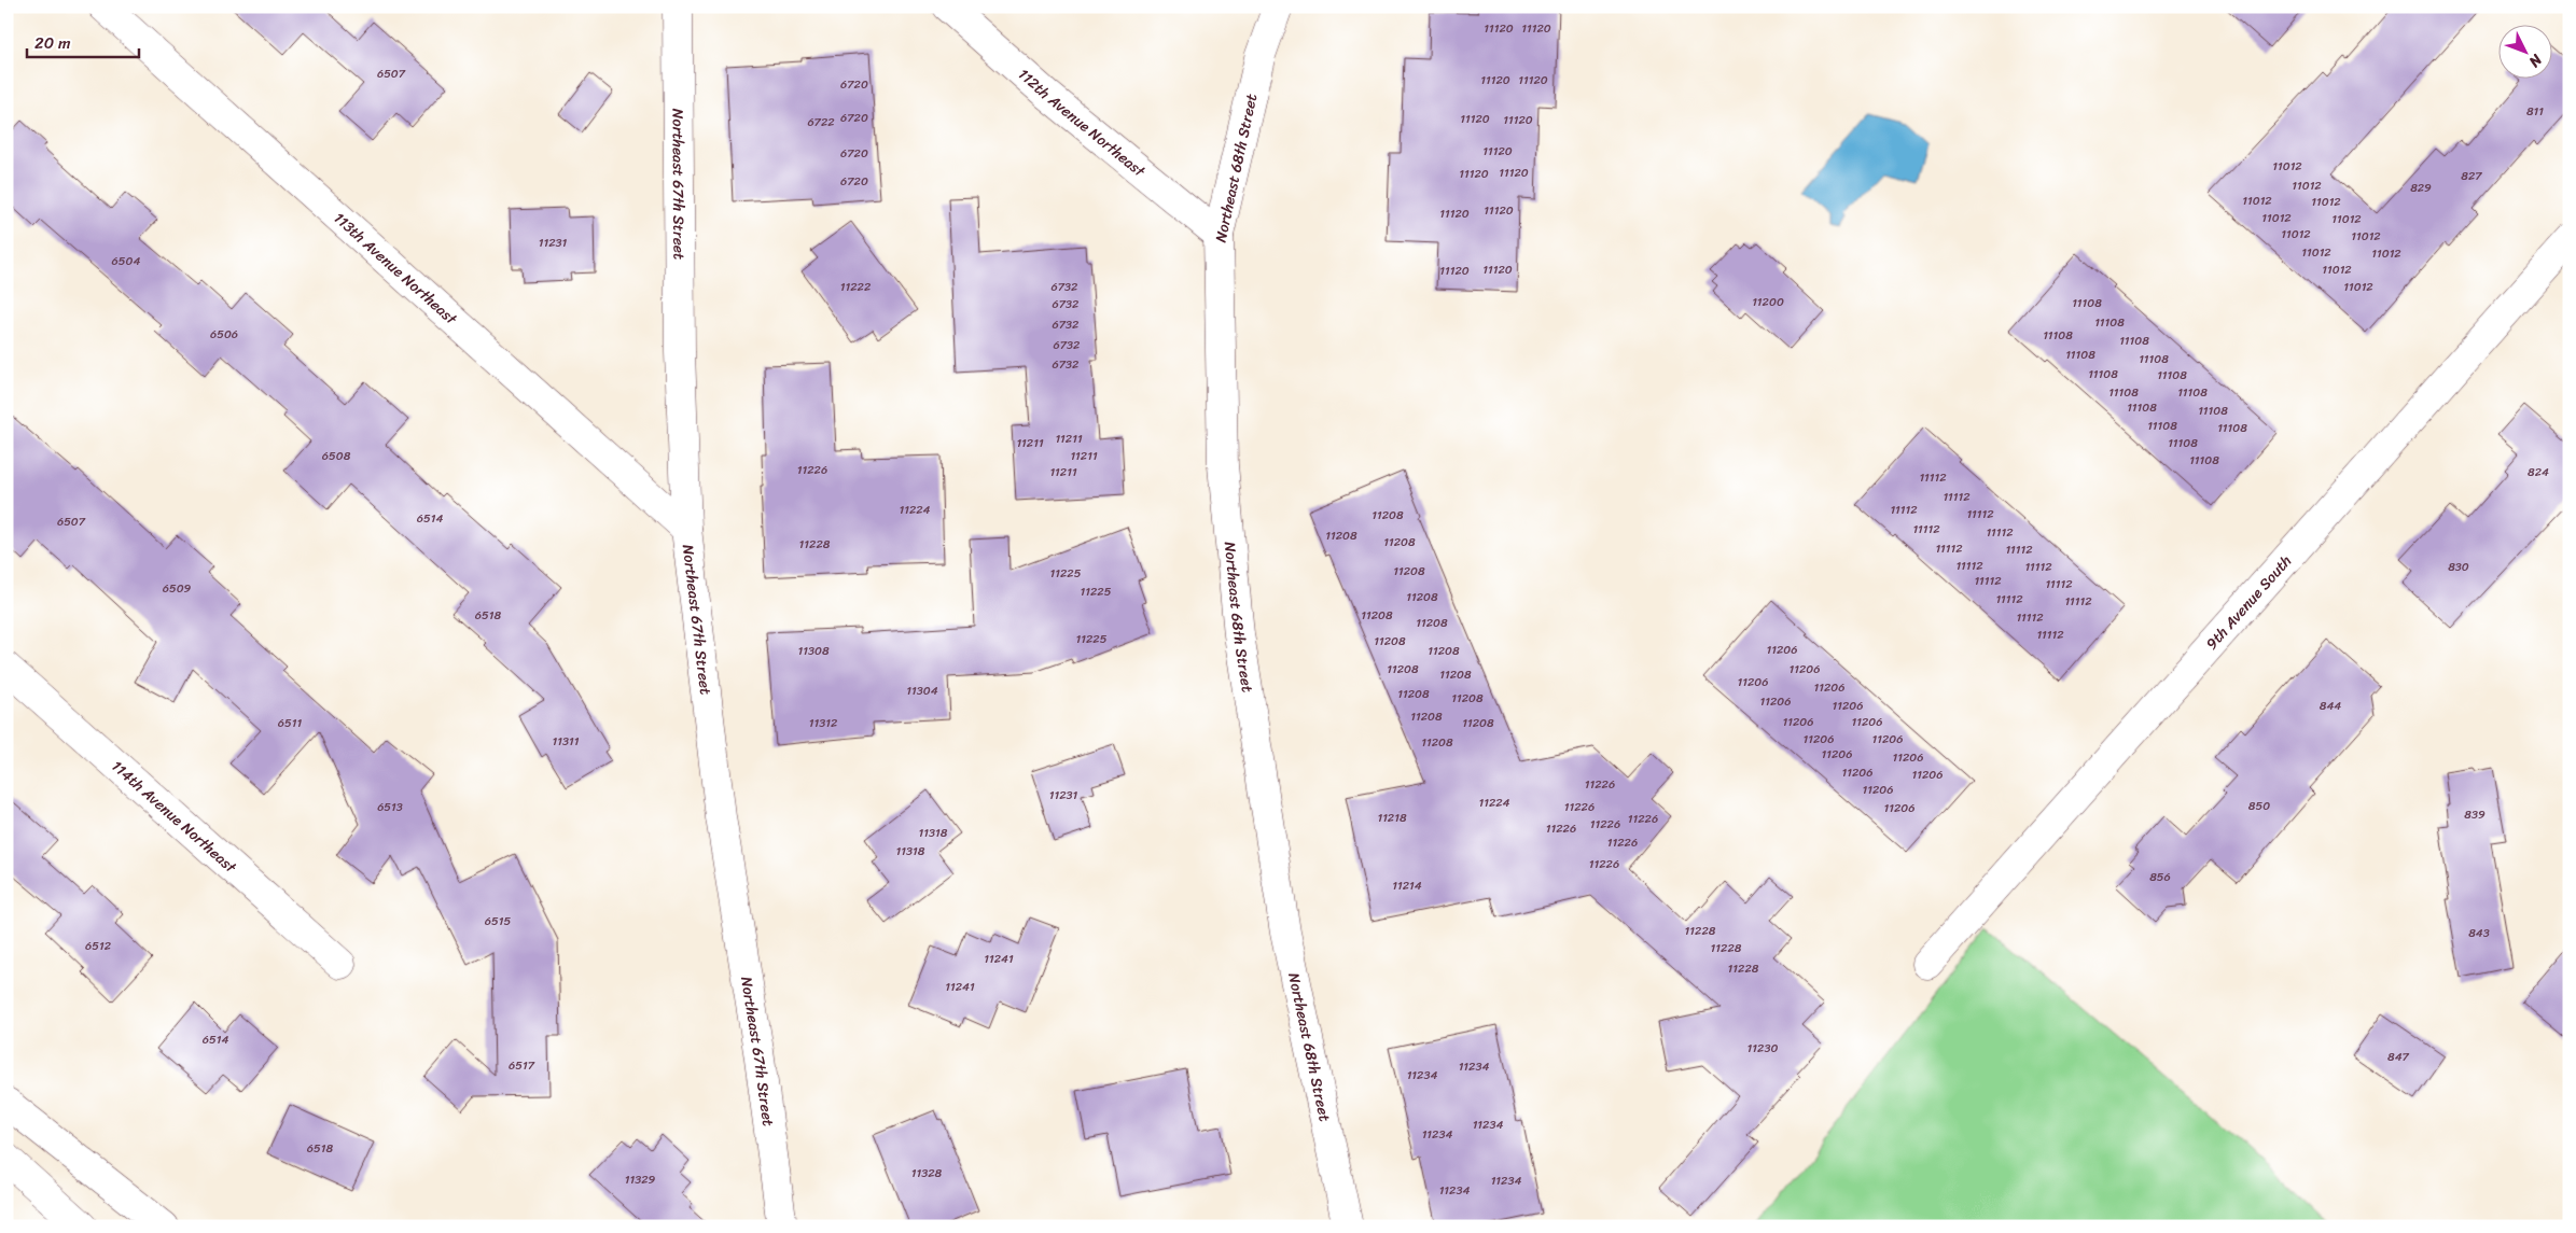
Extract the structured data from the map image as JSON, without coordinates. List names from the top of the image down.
{
  "streets": {
    "main road": [
      "112th Avenue Northeast",
      "Northeast 68th Street",
      "Northeast 67th Street",
      "113th Avenue Northeast",
      "9th Avenue South",
      "114th Avenue Northeast"
    ]
  },
  "crossings": [
    ["112th Avenue Northeast", "Northeast 68th Street"],
    ["Northeast 67th Street", "113th Avenue Northeast"]
  ],
  "house_numbers": [
    "11120",
    "11120",
    "6507",
    "11120",
    "11120",
    "6720",
    "811",
    "6720",
    "11120",
    "11120",
    "6722",
    "11120",
    "6720",
    "11012",
    "11120",
    "11120",
    "827",
    "6720",
    "11012",
    "829",
    "11012",
    "11012",
    "11120",
    "11120",
    "11012",
    "11012",
    "11012",
    "11012",
    "11231",
    "11012",
    "11012",
    "6504",
    "11120",
    "11012",
    "11120",
    "11222",
    "6732",
    "11012",
    "11200",
    "11108",
    "6732",
    "11108",
    "6732",
    "6506",
    "11108",
    "11108",
    "6732",
    "11108",
    "11108",
    "6732",
    "11108",
    "11108",
    "11108",
    "11108",
    "11108",
    "11108",
    "11108",
    "11108",
    "11211",
    "11211",
    "11108",
    "6508",
    "11211",
    "11108",
    "11226",
    "11211",
    "824",
    "11112",
    "11112",
    "11224",
    "11112",
    "11112",
    "11208",
    "6514",
    "6507",
    "11112",
    "11112",
    "11208",
    "11208",
    "11228",
    "11112",
    "11112",
    "11112",
    "11112",
    "830",
    "11208",
    "11225",
    "11112",
    "11112",
    "6509",
    "11225",
    "11208",
    "11112",
    "11112",
    "6518",
    "11208",
    "11112",
    "11208",
    "11112",
    "11225",
    "11208",
    "11206",
    "11308",
    "11208",
    "11208",
    "11206",
    "11208",
    "11206",
    "11206",
    "11304",
    "11208",
    "11208",
    "11206",
    "11206",
    "844",
    "11208",
    "11206",
    "11206",
    "6511",
    "11312",
    "11208",
    "11206",
    "11206",
    "11311",
    "11208",
    "11206",
    "11206",
    "11206",
    "11206",
    "11226",
    "11206",
    "11231",
    "11224",
    "850",
    "6513",
    "11226",
    "11206",
    "839",
    "11218",
    "11226",
    "11226",
    "11226",
    "11318",
    "11226",
    "11318",
    "11226",
    "856",
    "11214",
    "6515",
    "11228",
    "843",
    "6512",
    "11228",
    "11241",
    "11228",
    "11241",
    "6514",
    "11230",
    "847",
    "6517",
    "11234",
    "11234",
    "11234",
    "11234",
    "6518",
    "11328",
    "11329",
    "11234",
    "11234"
  ],
  "scale_bar": "20 m",
  "north": "bottom right"
}
